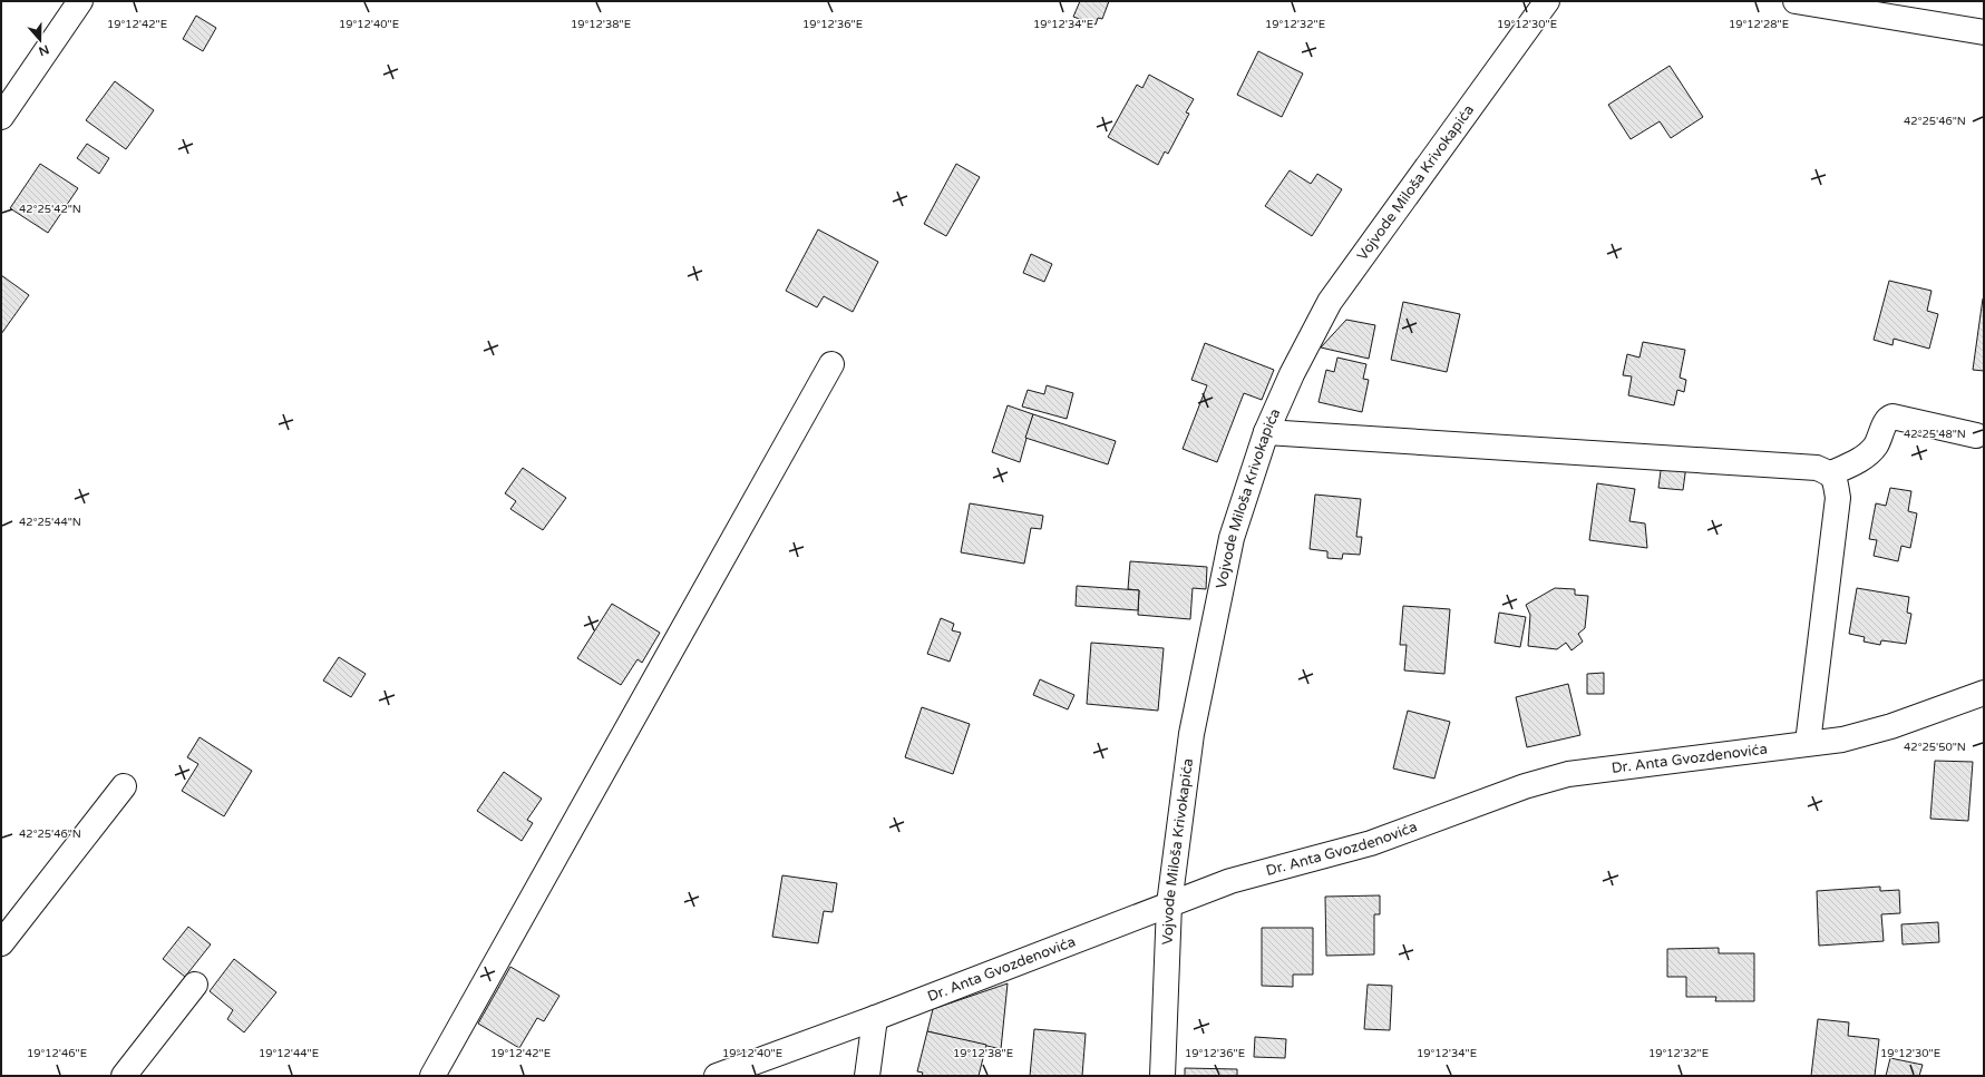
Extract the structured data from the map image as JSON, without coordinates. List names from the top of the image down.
{
  "streets": {
    "street": ["Vojvode Miloša Krivokapića", "Dr. Anta Gvozdenovića"]
  },
  "crossings": [
    ["Vojvode Miloša Krivokapića", "Dr. Anta Gvozdenovića"]
  ],
  "north": "bottom",
  "coordinates": [
    "19°12'42\"E",
    "19°12'40\"E",
    "19°12'36\"E",
    "19°12'34\"E",
    "19°12'32\"E",
    "19°12'30\"E",
    "19°12'28\"E",
    "19°12'38\"E",
    "42°25'46\"N",
    "42°25'42\"N",
    "42°25'48\"N",
    "42°25'44\"N",
    "42°25'50\"N",
    "19°12'46\"E",
    "19°12'44\"E"
  ]
}
